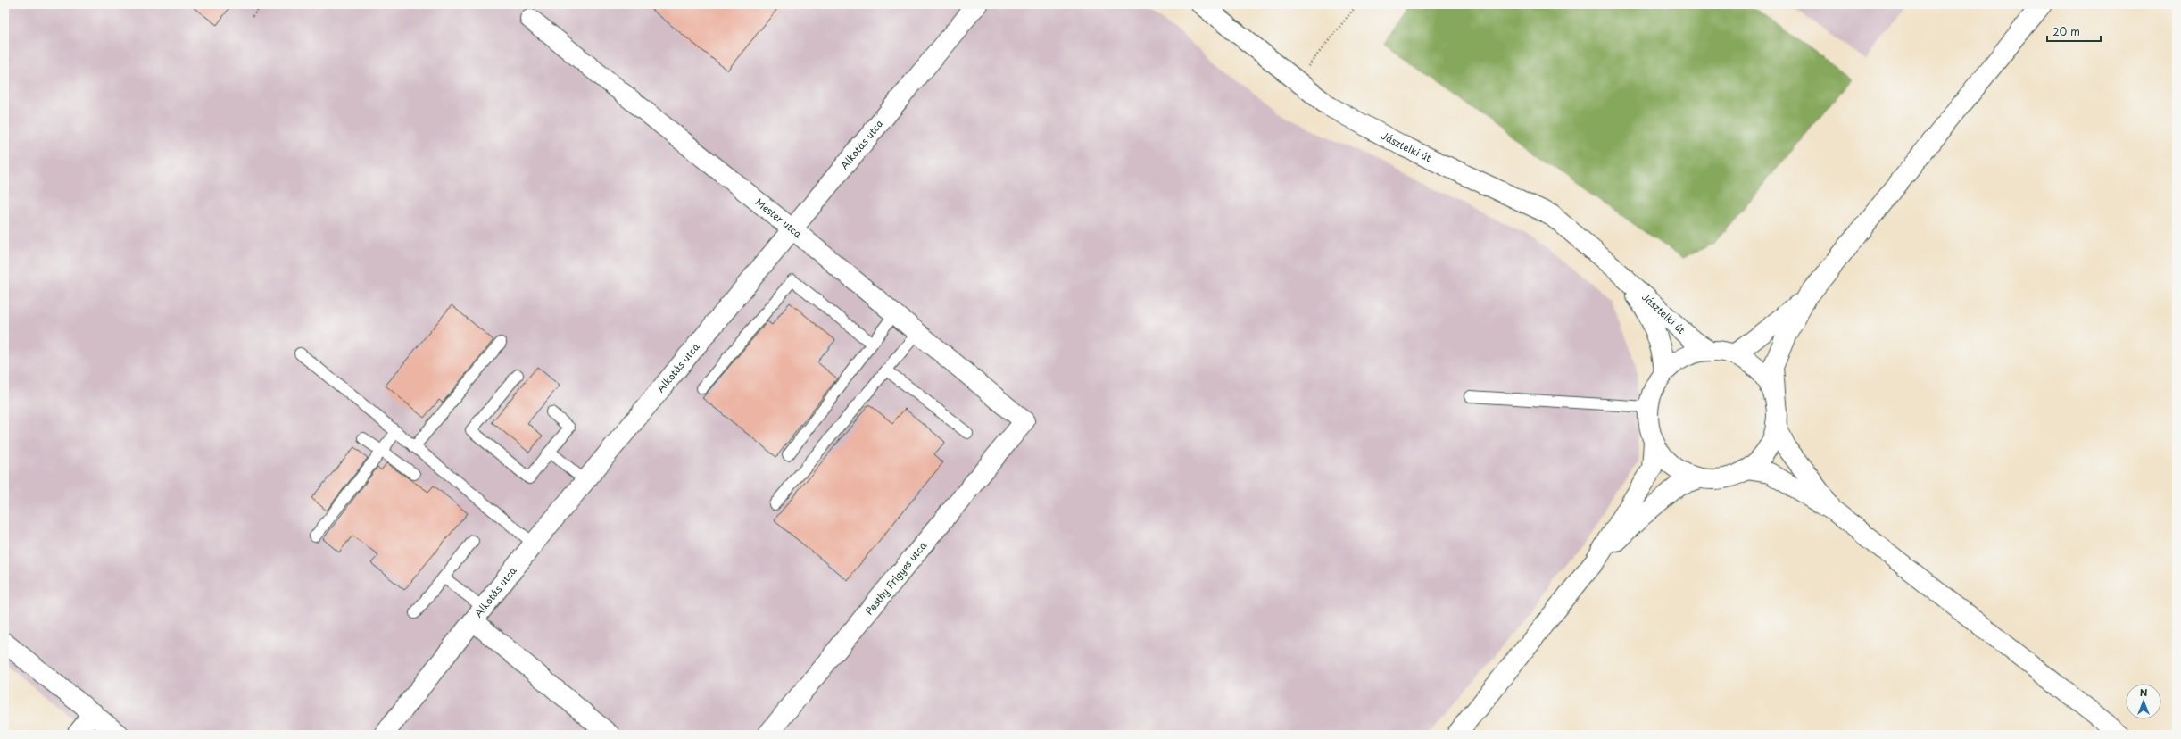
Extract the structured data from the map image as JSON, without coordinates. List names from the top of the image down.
{
  "streets": {
    "street": [
      "Alkotás utca",
      "Jásztelki út",
      "Mester utca",
      "Pesthy Frigyes utca"
    ]
  },
  "crossings": [
    ["Alkotás utca", "Mester utca"],
    ["Mester utca", "Pesthy Frigyes utca"]
  ],
  "scale_bar": "20 m",
  "north": "top"
}
